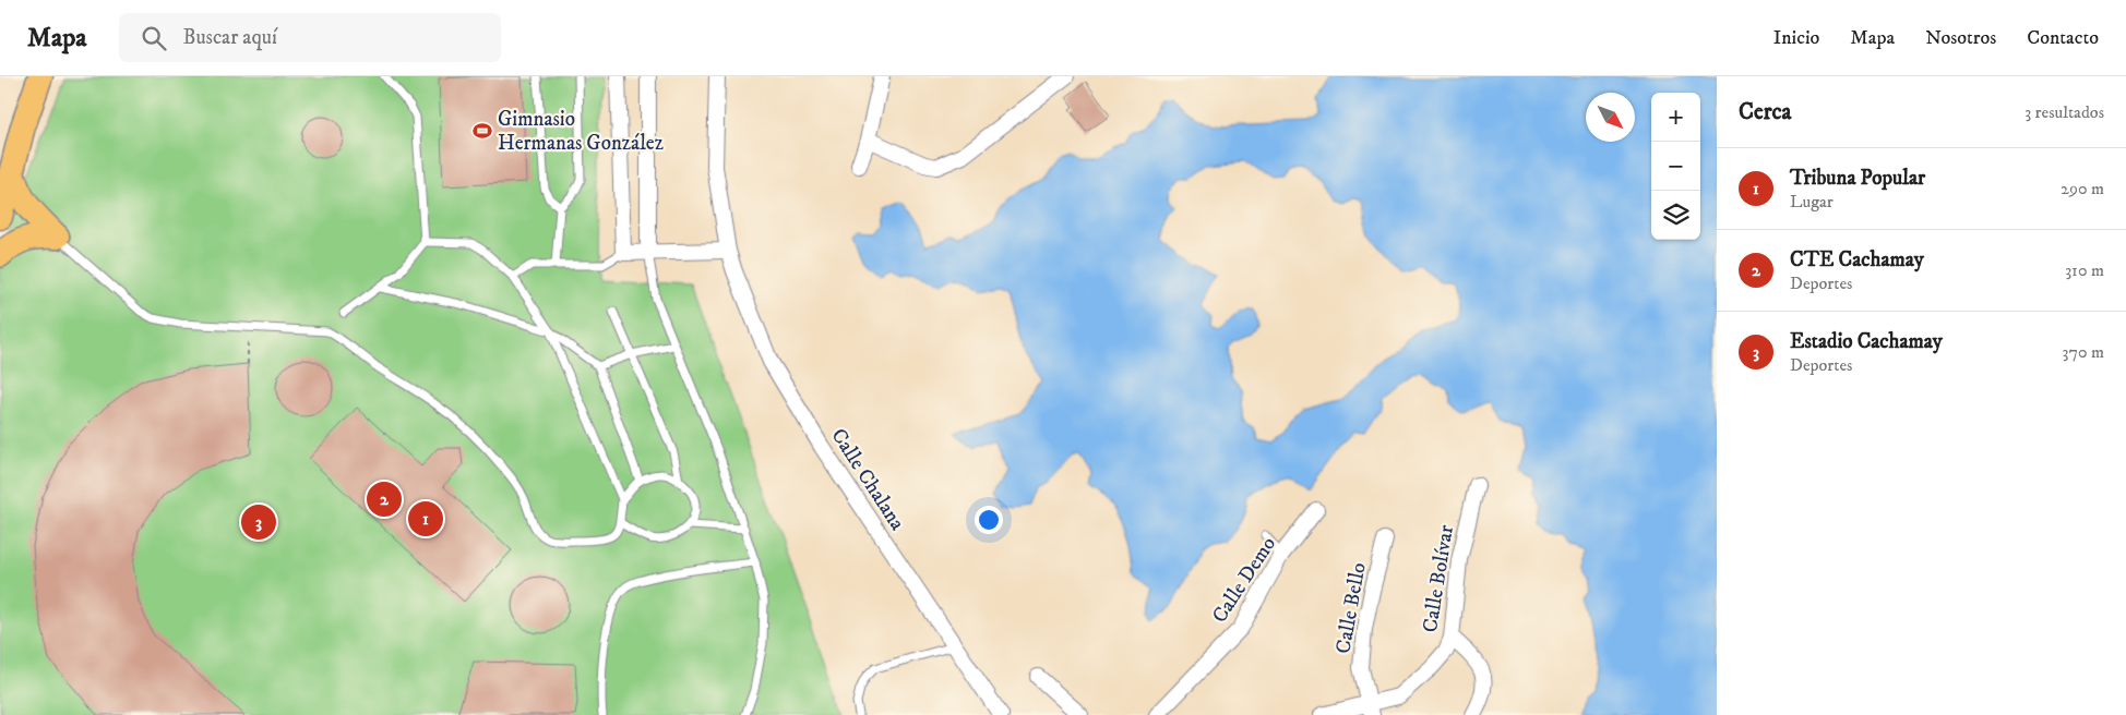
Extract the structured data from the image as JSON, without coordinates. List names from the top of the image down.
{
  "streets": {
    "street": [
      "Calle Chalana",
      "Calle Bolívar",
      "Calle Demo",
      "Calle Bello"
    ]
  },
  "crossings": [
    ["Calle Bolívar", "Calle Bello"]
  ],
  "places": {
    "sports": ["Gimnasio Hermanas González"]
  },
  "north": "bottom right",
  "page": {
    "header": "Mapa",
    "search": "Buscar aquí",
    "nav": [
      "Inicio",
      "Mapa",
      "Nosotros",
      "Contacto"
    ],
    "heading": ["Cerca", "3 resultados"],
    "map_buttons": ["+", "−"],
    "list": [
      {
        "mark": "1",
        "name": "Tribuna Popular",
        "note": "Lugar",
        "value": "290 m"
      },
      {
        "mark": "2",
        "name": "CTE Cachamay",
        "note": "Deportes",
        "value": "310 m"
      },
      {
        "mark": "3",
        "name": "Estadio Cachamay",
        "note": "Deportes",
        "value": "370 m"
      }
    ],
    "pins": ["2", "1", "3"]
  }
}
